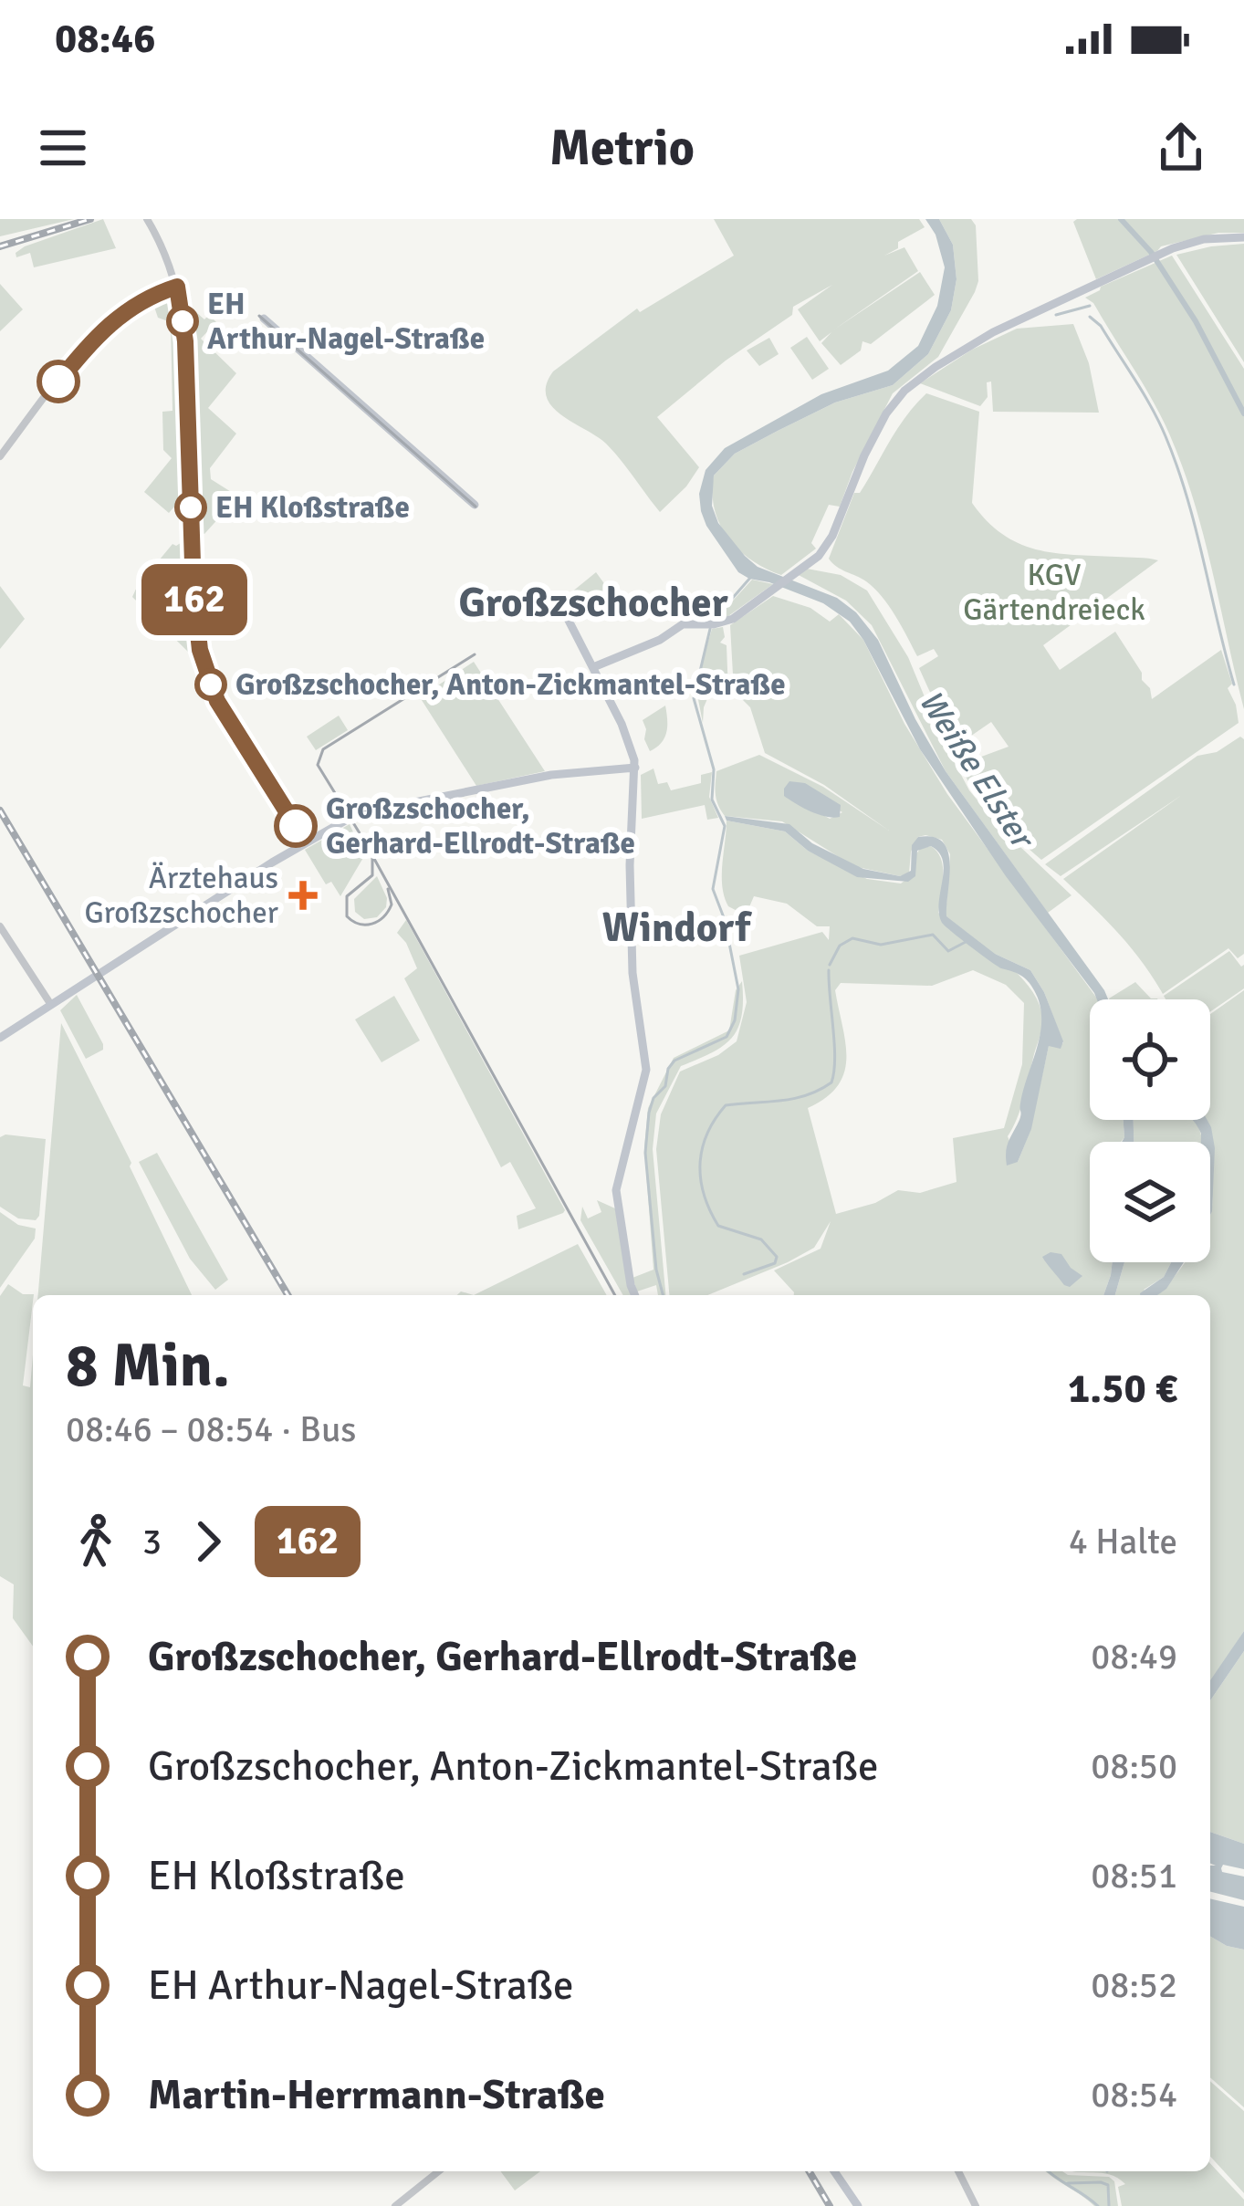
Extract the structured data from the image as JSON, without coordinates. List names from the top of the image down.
{
  "districts": ["Großzschocher", "Windorf"],
  "water": ["Weiße Elster"],
  "parks": ["KGV Gärtendreieck"],
  "places": {
    "other": [
      "EH Arthur-Nagel-Straße",
      "EH Kloßstraße",
      "Großzschocher, Anton-Zickmantel-Straße",
      "Großzschocher, Gerhard-Ellrodt-Straße"
    ],
    "health": ["Ärztehaus Großzschocher"]
  },
  "lines": ["bus line 162"],
  "page": {
    "status": "08:46",
    "header": "Metrio",
    "on_map": "162",
    "heading": ["8 Min.", "08:46 – 08:54 · Bus", "1.50 €"],
    "legs": ["3", "162", "4 Halte"],
    "list": [
      {
        "name": "Großzschocher, Gerhard-Ellrodt-Straße",
        "value": "08:49"
      },
      {
        "name": "Großzschocher, Anton-Zickmantel-Straße",
        "value": "08:50"
      },
      {
        "name": "EH Kloßstraße",
        "value": "08:51"
      },
      {
        "name": "EH Arthur-Nagel-Straße",
        "value": "08:52"
      },
      {
        "name": "Martin-Herrmann-Straße",
        "value": "08:54"
      }
    ]
  }
}
